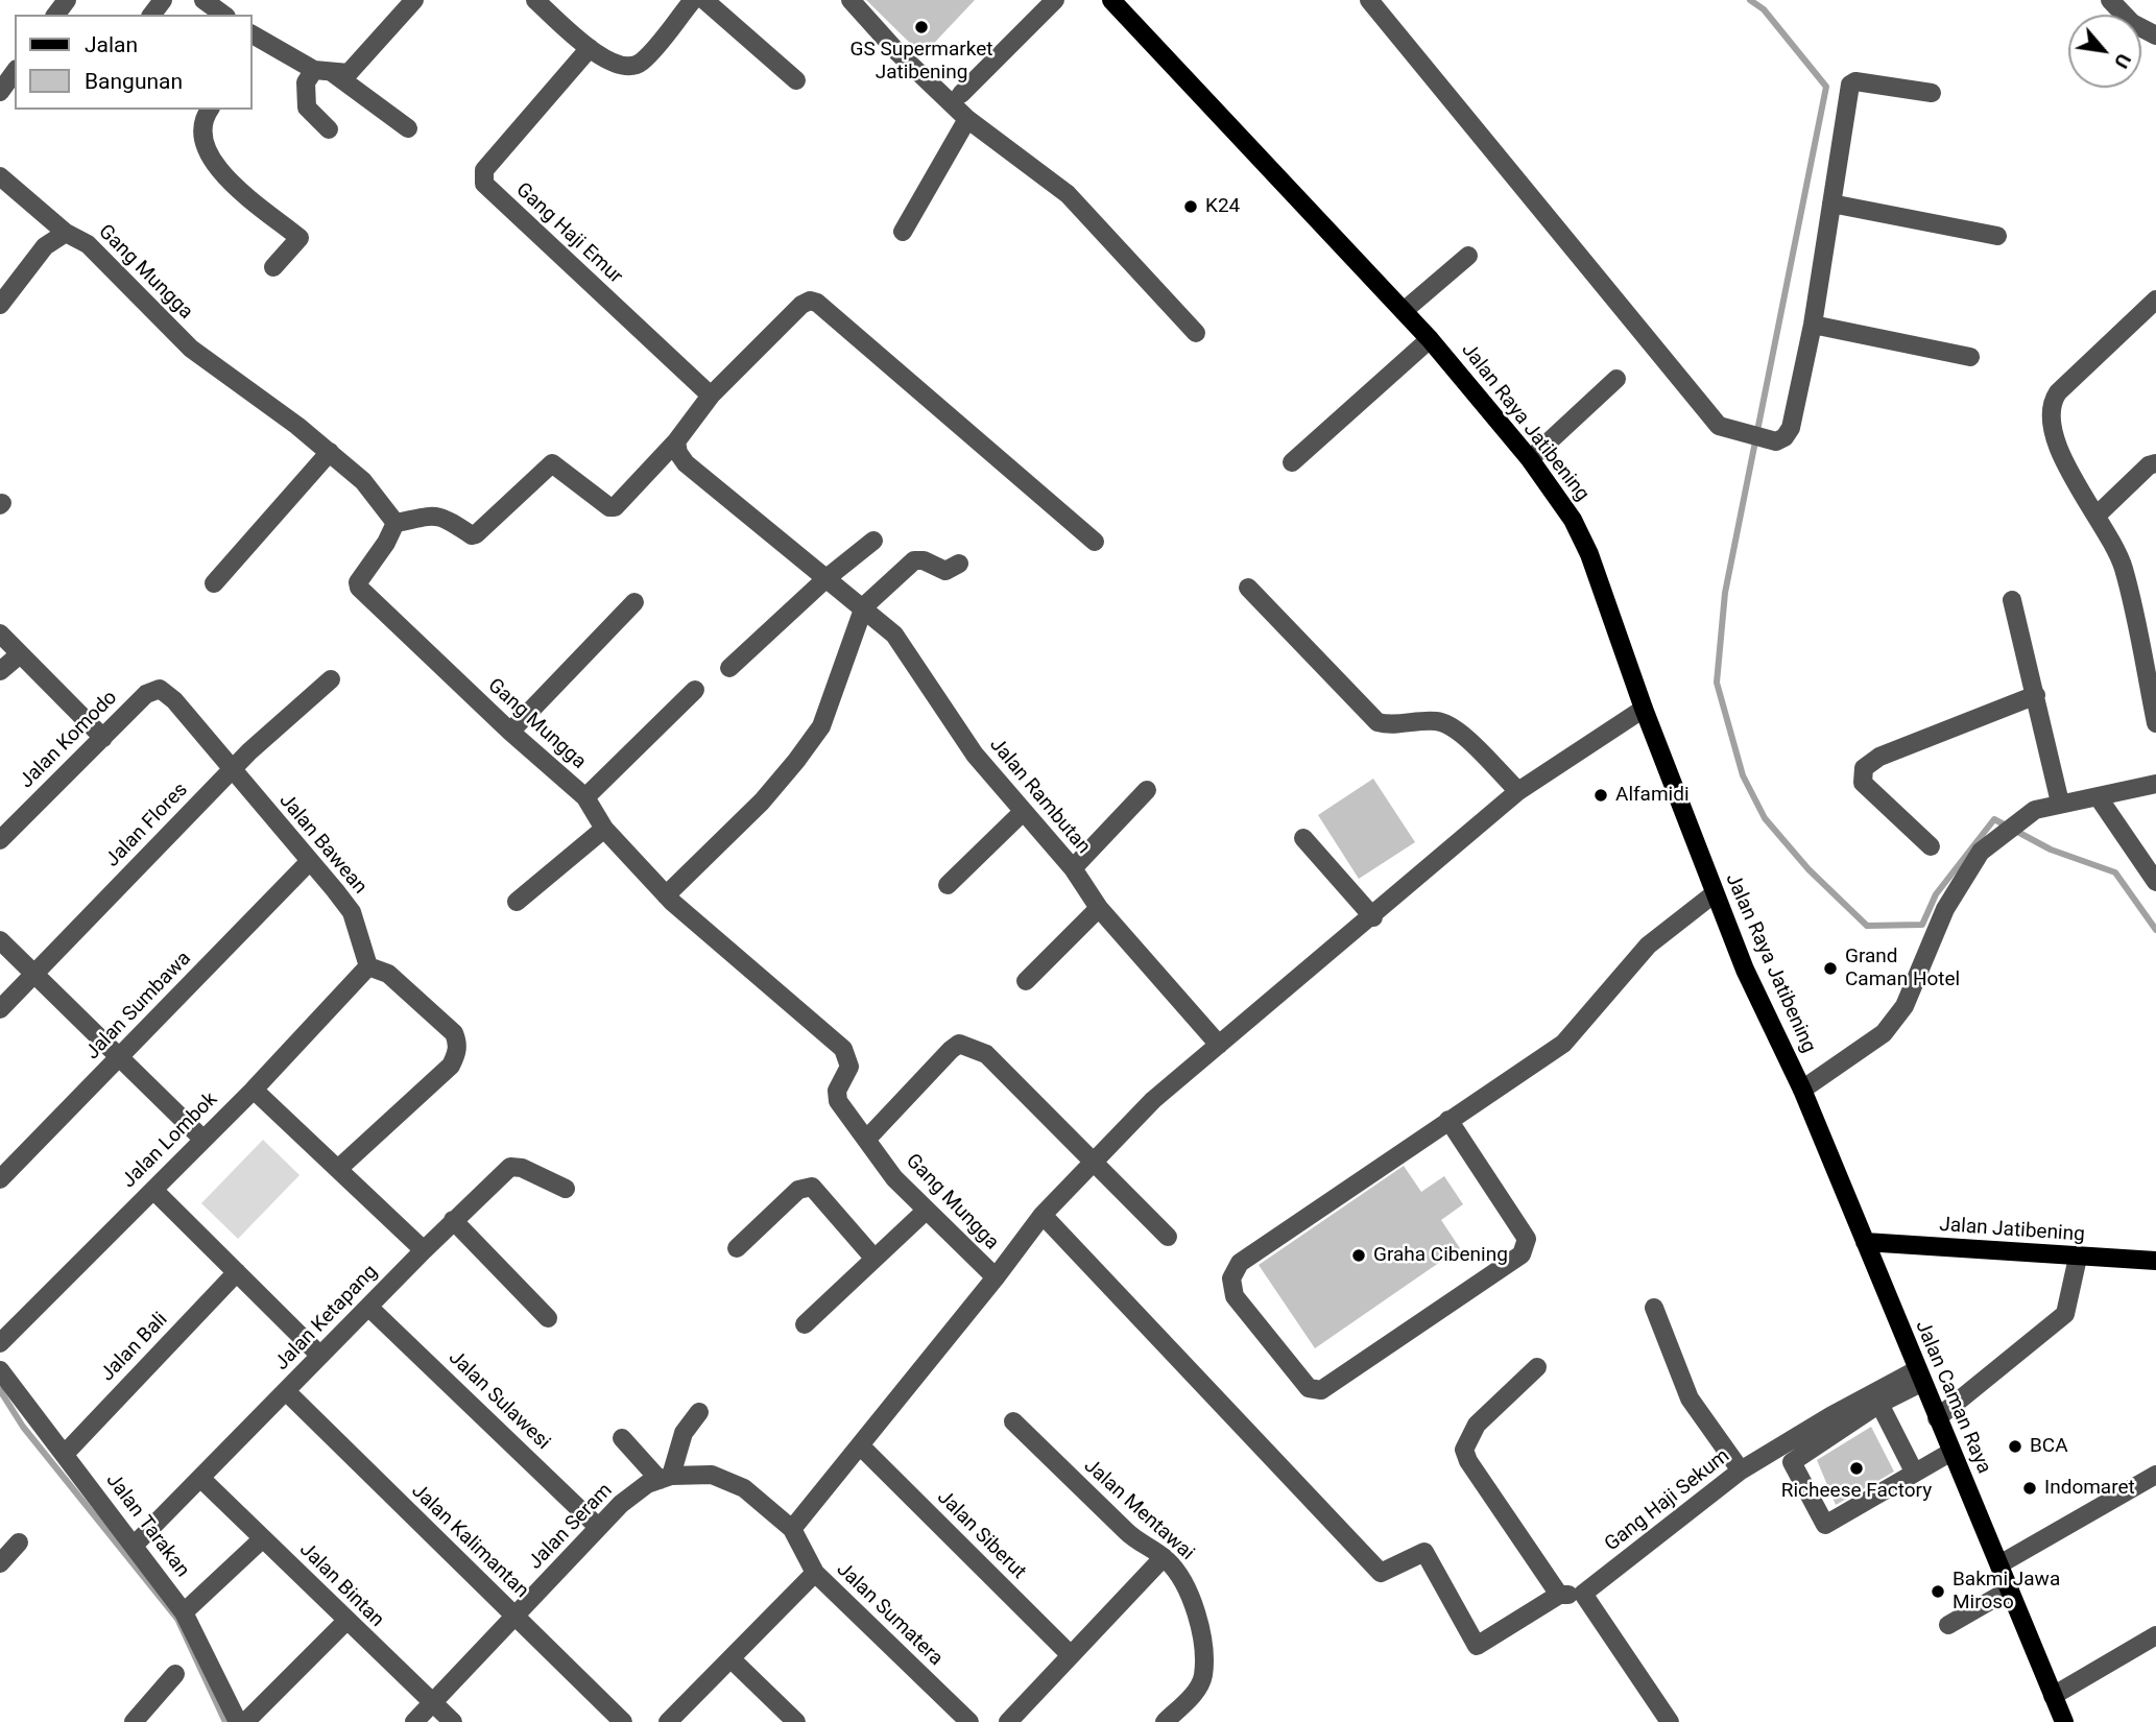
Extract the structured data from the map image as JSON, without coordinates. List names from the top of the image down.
{
  "streets": {
    "main road": ["Jalan Raya Jatibening", "Jalan Jatibening", "Jalan Caman Raya"],
    "street": [
      "Gang Haji Emur",
      "Gang Mungga",
      "Jalan Komodo",
      "Jalan Rambutan",
      "Jalan Flores",
      "Jalan Bawean",
      "Jalan Sumbawa",
      "Jalan Lombok",
      "Jalan Ketapang",
      "Jalan Bali",
      "Jalan Sulawesi",
      "Gang Haji Sekum",
      "Jalan Mentawai",
      "Jalan Tarakan",
      "Jalan Seram",
      "Jalan Siberut",
      "Jalan Kalimantan",
      "Jalan Bintan",
      "Jalan Sumatera"
    ]
  },
  "crossings": [
    ["Jalan Raya Jatibening", "Jalan Caman Raya"],
    ["Jalan Komodo", "Jalan Bawean"],
    ["Jalan Flores", "Jalan Bawean"],
    ["Jalan Bawean", "Jalan Sumbawa"],
    ["Jalan Bawean", "Jalan Lombok"],
    ["Jalan Jatibening", "Jalan Caman Raya"],
    ["Jalan Ketapang", "Jalan Sulawesi"],
    ["Jalan Ketapang", "Jalan Tarakan"],
    ["Jalan Ketapang", "Jalan Kalimantan"],
    ["Jalan Ketapang", "Jalan Bintan"],
    ["Jalan Bali", "Jalan Tarakan"],
    ["Jalan Caman Raya", "Gang Haji Sekum"],
    ["Jalan Sulawesi", "Jalan Seram"],
    ["Jalan Seram", "Jalan Kalimantan"],
    ["Jalan Seram", "Jalan Bintan"]
  ],
  "places": [
    "GS Supermarket Jatibening",
    "K24",
    "Alfamidi",
    "Grand Caman Hotel",
    "Graha Cibening",
    "BCA",
    "Richeese Factory",
    "Indomaret",
    "Bakmi Jawa Miroso"
  ],
  "legend": ["Jalan", "Bangunan"],
  "north": "bottom right"
}
